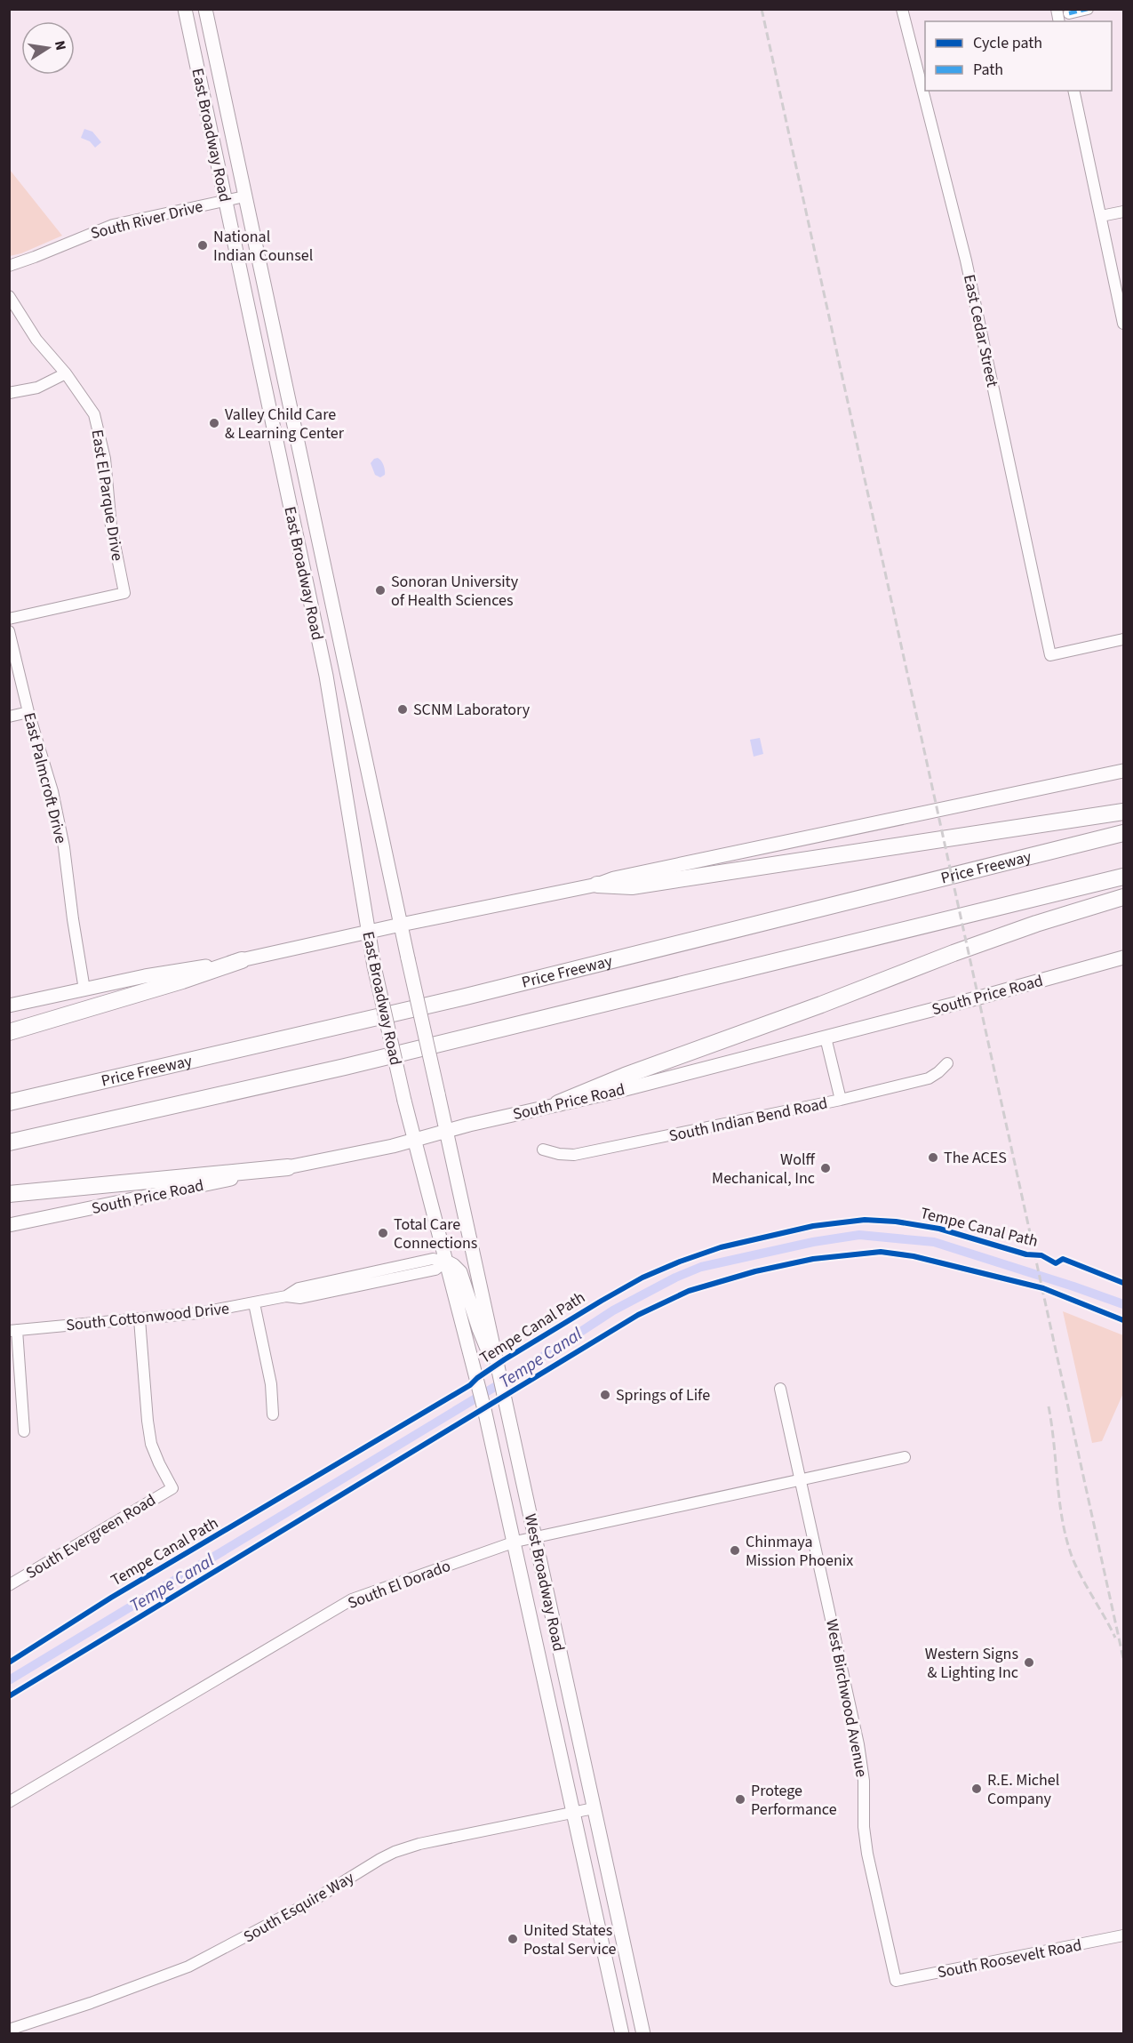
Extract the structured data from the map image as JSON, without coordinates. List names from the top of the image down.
{
  "streets": {
    "highway": ["Price Freeway"],
    "main road": ["East Broadway Road", "South Price Road", "West Broadway Road"],
    "street": [
      "South River Drive",
      "East Cedar Street",
      "East El Parque Drive",
      "East Palmcroft Drive",
      "South Indian Bend Road",
      "South Cottonwood Drive",
      "South Evergreen Road",
      "South El Dorado",
      "West Birchwood Avenue",
      "South Esquire Way",
      "South Roosevelt Road"
    ],
    "cycle path": ["Tempe Canal Path"]
  },
  "crossings": [
    ["East Broadway Road", "South River Drive"],
    ["East Broadway Road", "South Price Road"],
    ["East Broadway Road", "West Broadway Road"],
    ["South Price Road", "West Broadway Road"],
    ["South Cottonwood Drive", "South Evergreen Road"],
    ["South Cottonwood Drive", "West Broadway Road"],
    ["West Broadway Road", "South El Dorado"],
    ["West Broadway Road", "South Esquire Way"],
    ["South El Dorado", "West Birchwood Avenue"],
    ["West Birchwood Avenue", "South Roosevelt Road"]
  ],
  "water": ["Tempe Canal"],
  "places": [
    "National Indian Counsel",
    "Valley Child Care & Learning Center",
    "Sonoran University of Health Sciences",
    "SCNM Laboratory",
    "The ACES",
    "Wolff Mechanical, Inc",
    "Total Care Connections",
    "Springs of Life",
    "Chinmaya Mission Phoenix",
    "Western Signs & Lighting Inc",
    "R.E. Michel Company",
    "Protege Performance",
    "United States Postal Service"
  ],
  "legend": ["Cycle path", "Path"],
  "north": "right"
}
